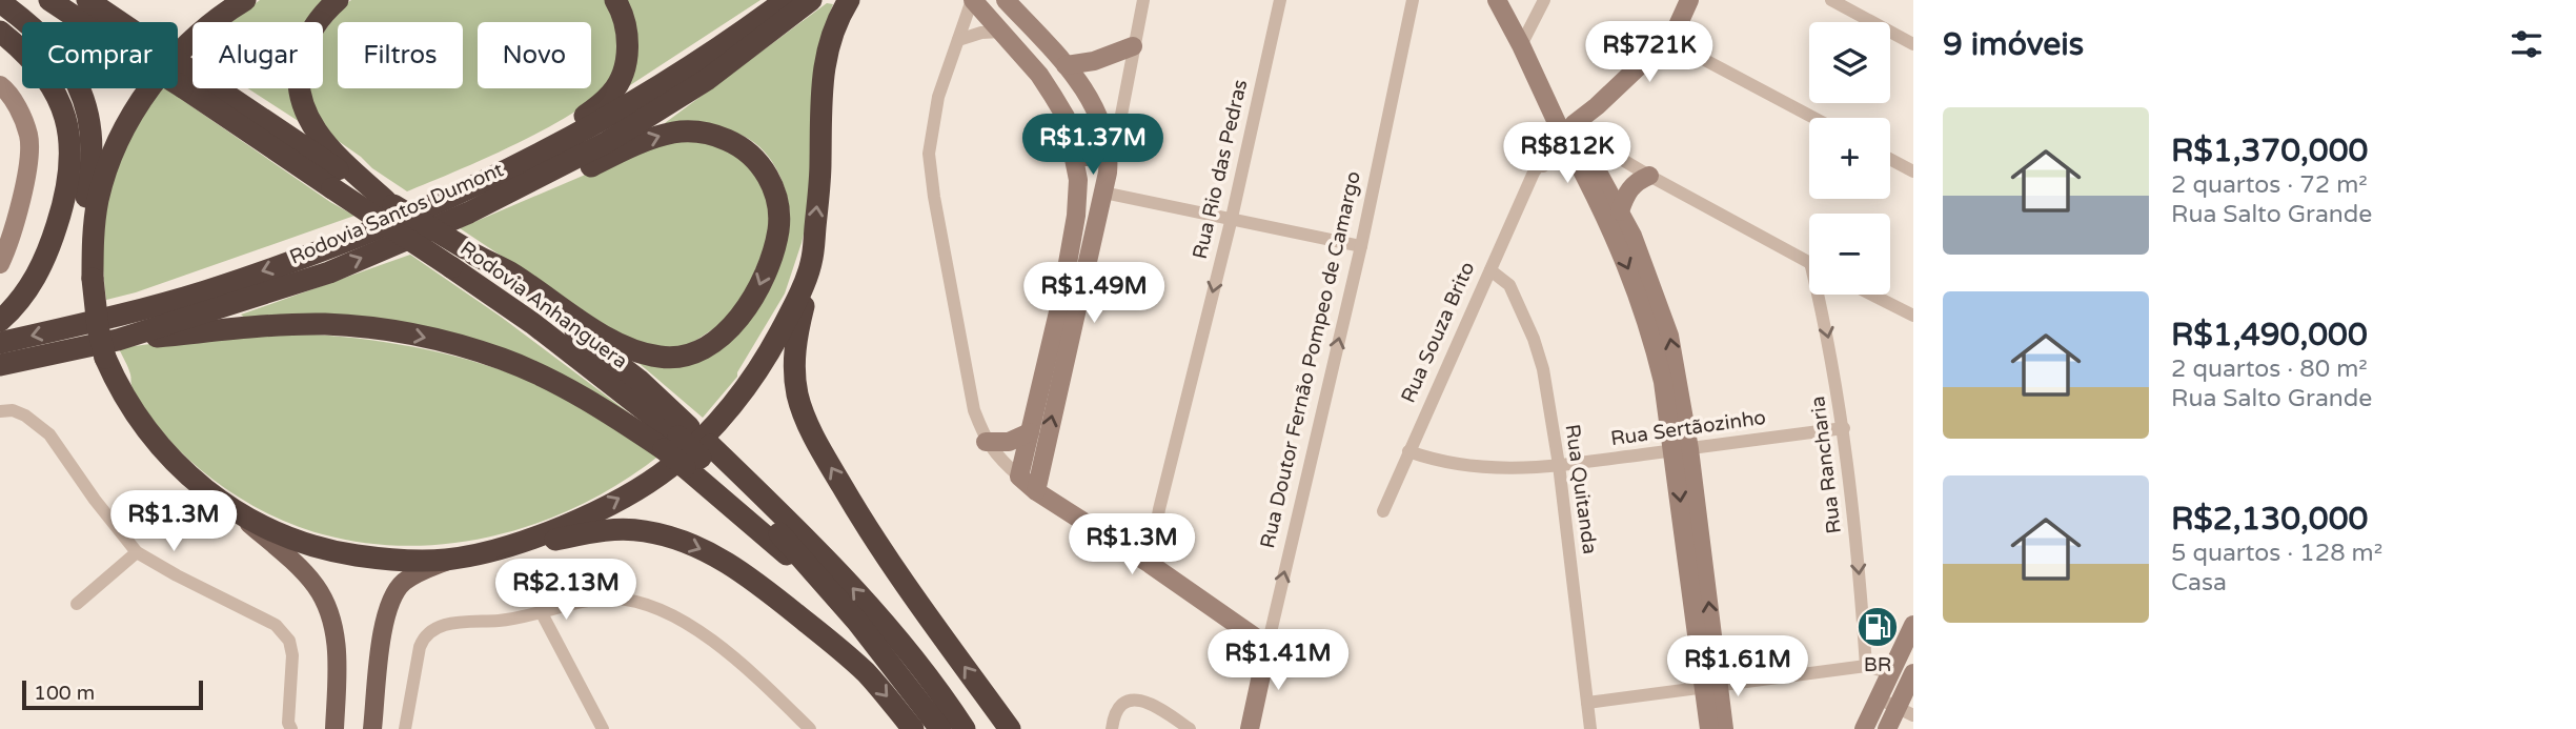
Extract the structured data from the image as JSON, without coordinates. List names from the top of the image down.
{
  "streets": {
    "highway": ["Rodovia Santos Dumont", "Rodovia Anhanguera"],
    "street": [
      "Rua Rio das Pedras",
      "Rua Souza Brito",
      "Rua Doutor Fernão Pompeo de Camargo",
      "Rua Sertãozinho",
      "Rua Rancharia",
      "Rua Quitanda"
    ]
  },
  "crossings": [
    ["Rua Souza Brito", "Rua Sertãozinho"],
    ["Rua Souza Brito", "Rua Quitanda"],
    ["Rua Sertãozinho", "Rua Rancharia"],
    ["Rua Sertãozinho", "Rua Quitanda"]
  ],
  "one_way": ["Rua Rio das Pedras", "Rua Doutor Fernão Pompeo de Camargo", "Rua Rancharia"],
  "places": {
    "fuel station": ["BR"]
  },
  "scale_bar": "100 m",
  "page": {
    "heading": "9 imóveis",
    "price": [
      "R$721K",
      "R$1.37M",
      "R$812K",
      "R$1.49M",
      "R$1.3M",
      "R$1.3M",
      "R$2.13M",
      "R$1.41M",
      "R$1.61M"
    ],
    "map_buttons": ["+", "−"],
    "chip": [
      "Comprar",
      "Alugar",
      "Filtros",
      "Novo"
    ],
    "list": [
      {
        "name": "R$1,370,000",
        "note": "2 quartos · 72 m² · Rua Salto Grande"
      },
      {
        "name": "R$1,490,000",
        "note": "2 quartos · 80 m² · Rua Salto Grande"
      },
      {
        "name": "R$2,130,000",
        "note": "5 quartos · 128 m² · Casa"
      }
    ],
    "scale": "100 m"
  }
}
